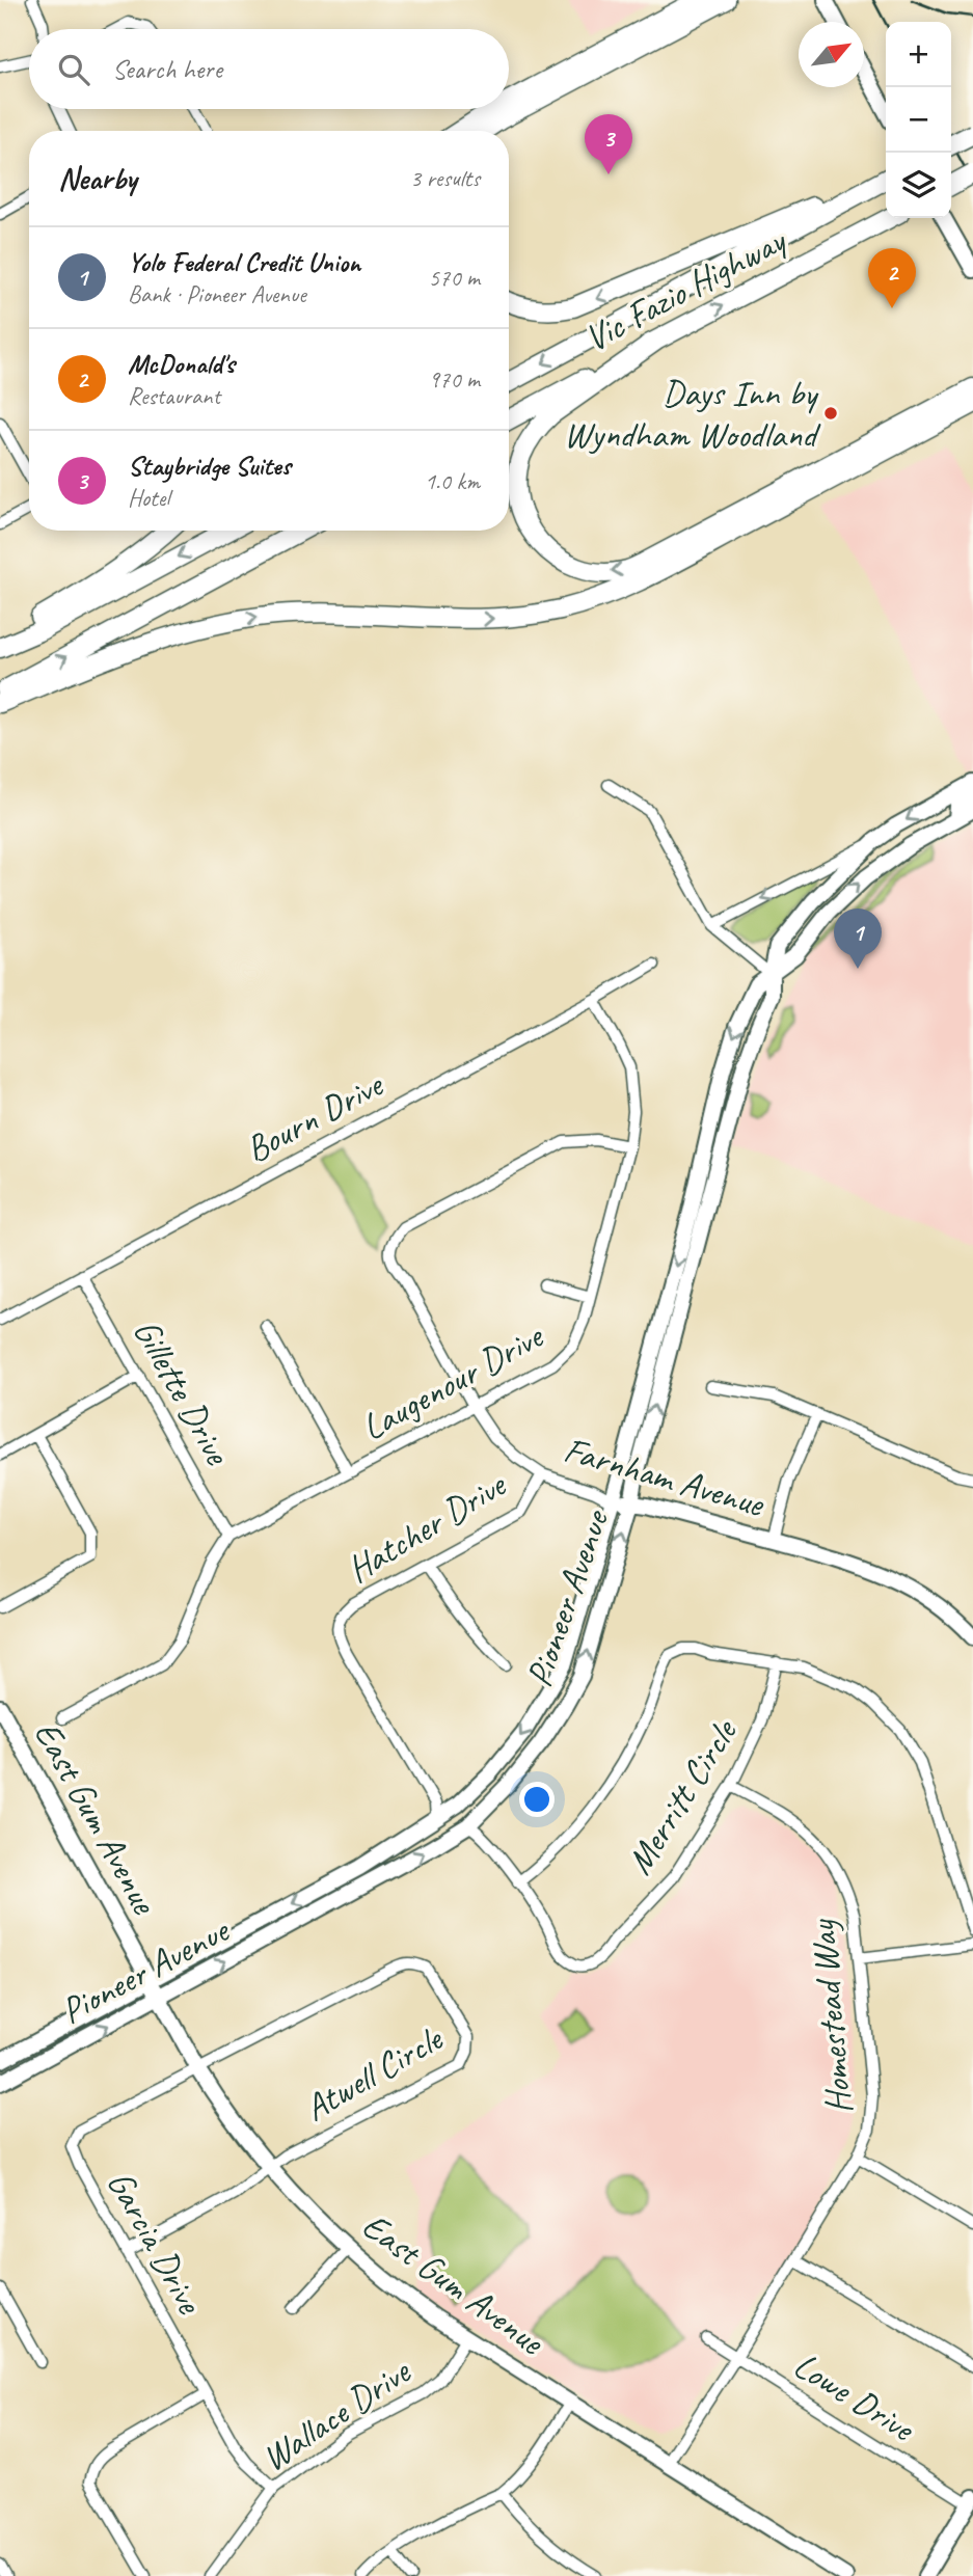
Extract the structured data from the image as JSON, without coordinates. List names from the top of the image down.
{
  "streets": {
    "highway": ["Vic Fazio Highway"],
    "main road": ["Farnham Avenue", "Pioneer Avenue", "East Gum Avenue"],
    "street": [
      "Bourn Drive",
      "Laugenour Drive",
      "Gillette Drive",
      "Hatcher Drive",
      "Merritt Circle",
      "Homestead Way",
      "Atwell Circle",
      "Garcia Drive",
      "Lowe Drive",
      "Wallace Drive"
    ]
  },
  "crossings": [
    ["Bourn Drive", "Laugenour Drive"],
    ["Bourn Drive", "Gillette Drive"],
    ["Laugenour Drive", "Gillette Drive"],
    ["Laugenour Drive", "Farnham Avenue"],
    ["Farnham Avenue", "Hatcher Drive"],
    ["Farnham Avenue", "Pioneer Avenue"],
    ["Hatcher Drive", "Pioneer Avenue"],
    ["Pioneer Avenue", "Merritt Circle"],
    ["Pioneer Avenue", "East Gum Avenue"],
    ["Merritt Circle", "Homestead Way"],
    ["East Gum Avenue", "Homestead Way"],
    ["East Gum Avenue", "Atwell Circle"],
    ["East Gum Avenue", "Garcia Drive"],
    ["East Gum Avenue", "Wallace Drive"],
    ["Homestead Way", "Lowe Drive"],
    ["Atwell Circle", "Garcia Drive"],
    ["Garcia Drive", "Wallace Drive"]
  ],
  "places": ["Days Inn by Wyndham Woodland"],
  "north": "top right",
  "page": {
    "map_buttons": ["+", "−"],
    "search": "Search here",
    "pins": ["3", "2", "1"],
    "heading": ["Nearby", "3 results"],
    "list": [
      {
        "mark": "1",
        "name": "Yolo Federal Credit Union",
        "note": "Bank · Pioneer Avenue",
        "value": "570 m"
      },
      {
        "mark": "2",
        "name": "McDonald's",
        "note": "Restaurant",
        "value": "970 m"
      },
      {
        "mark": "3",
        "name": "Staybridge Suites",
        "note": "Hotel",
        "value": "1.0 km"
      }
    ]
  }
}
